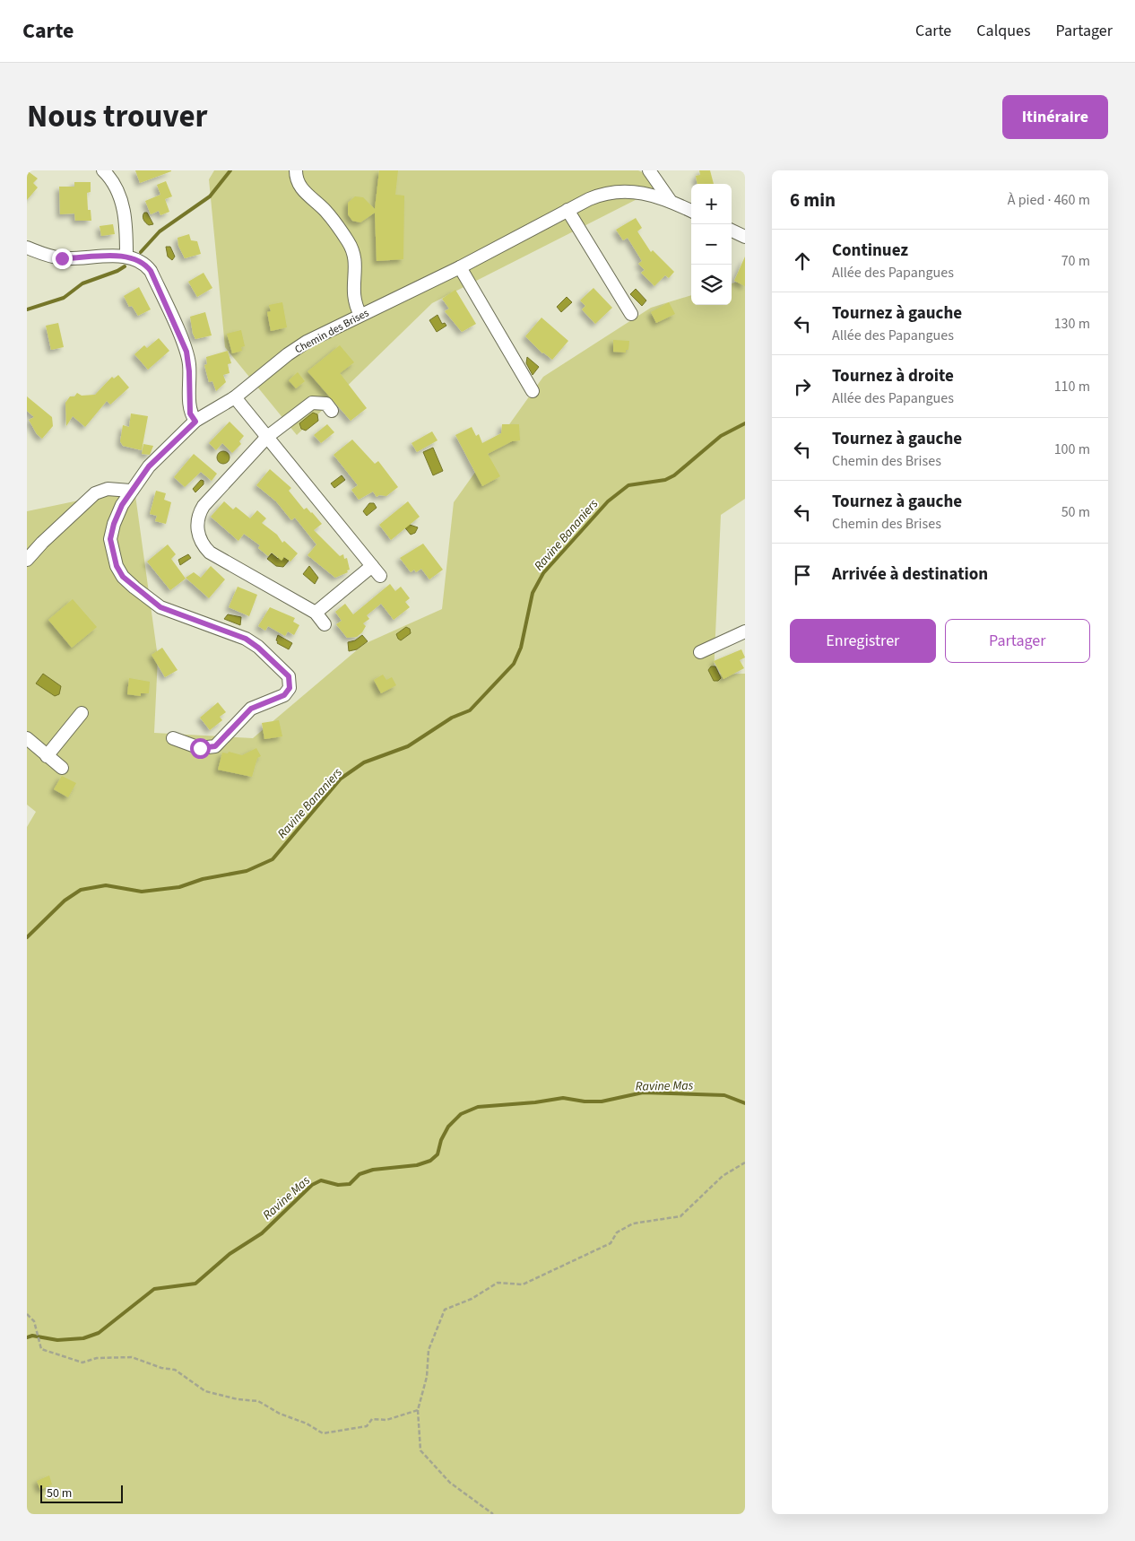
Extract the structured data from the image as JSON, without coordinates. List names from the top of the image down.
{
  "streets": {
    "street": ["Chemin des Brises"]
  },
  "water": ["Ravine Bananiers", "Ravine Mas"],
  "scale_bar": "50 m",
  "page": {
    "header": "Carte",
    "nav": ["Carte", "Calques", "Partager"],
    "title": "Nous trouver",
    "buttons": [
      "Itinéraire",
      ["Enregistrer", "Partager"]
    ],
    "heading": ["6 min", "À pied · 460 m"],
    "map_buttons": ["+", "−"],
    "list": [
      ["Continuez", "Allée des Papangues", "70 m"],
      ["Tournez à gauche", "Allée des Papangues", "130 m"],
      ["Tournez à droite", "Allée des Papangues", "110 m"],
      ["Tournez à gauche", "Chemin des Brises", "100 m"],
      ["Tournez à gauche", "Chemin des Brises", "50 m"],
      "Arrivée à destination"
    ],
    "scale": "50 m"
  }
}
